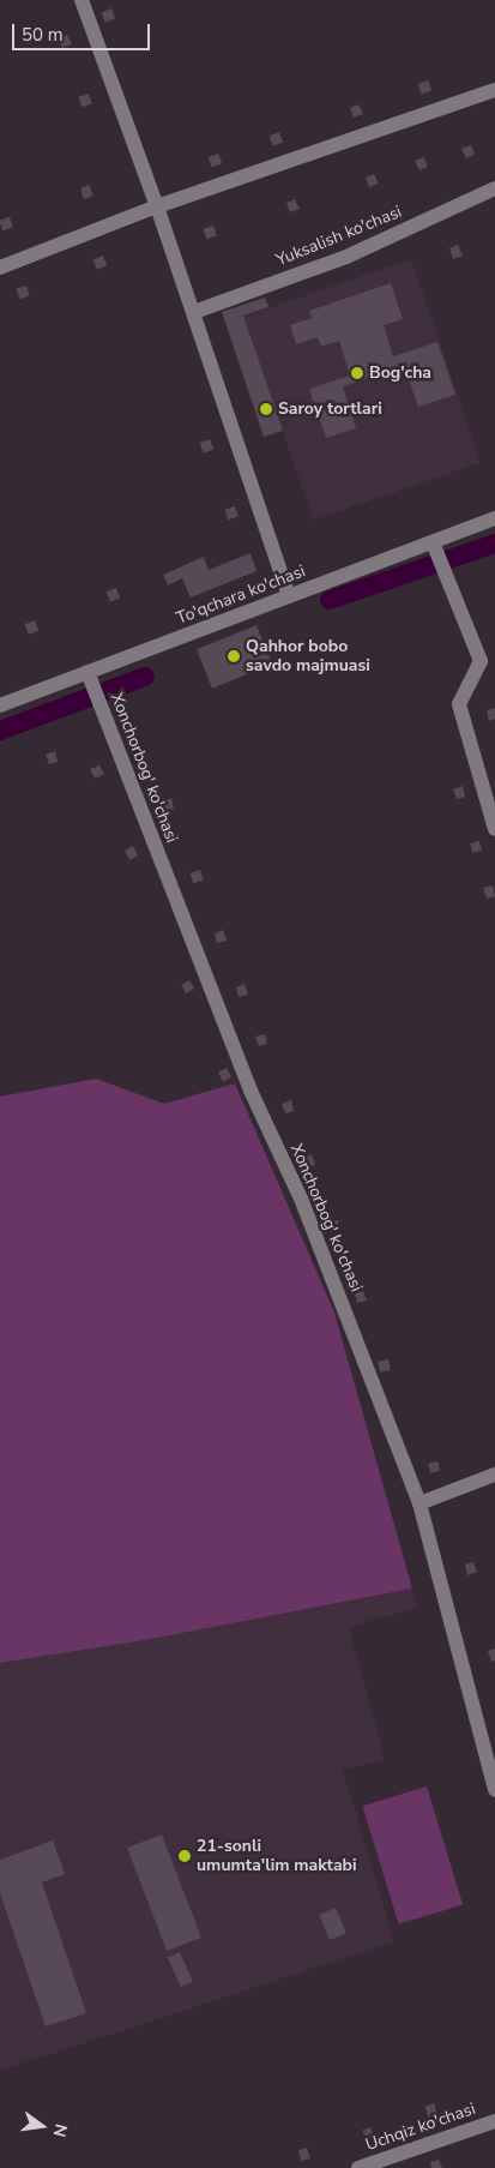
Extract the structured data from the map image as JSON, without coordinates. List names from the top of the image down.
{
  "streets": {
    "street": [
      "Yuksalish ko'chasi",
      "To'qchara ko'chasi",
      "Xonchorbog' ko'chasi",
      "Uchqiz ko'chasi"
    ]
  },
  "crossings": [
    ["To'qchara ko'chasi", "Xonchorbog' ko'chasi"]
  ],
  "places": [
    "Bog'cha",
    "Saroy tortlari",
    "Qahhor bobo savdo majmuasi",
    "21-sonli umumta'lim maktabi"
  ],
  "scale_bar": "50 m",
  "north": "right"
}
